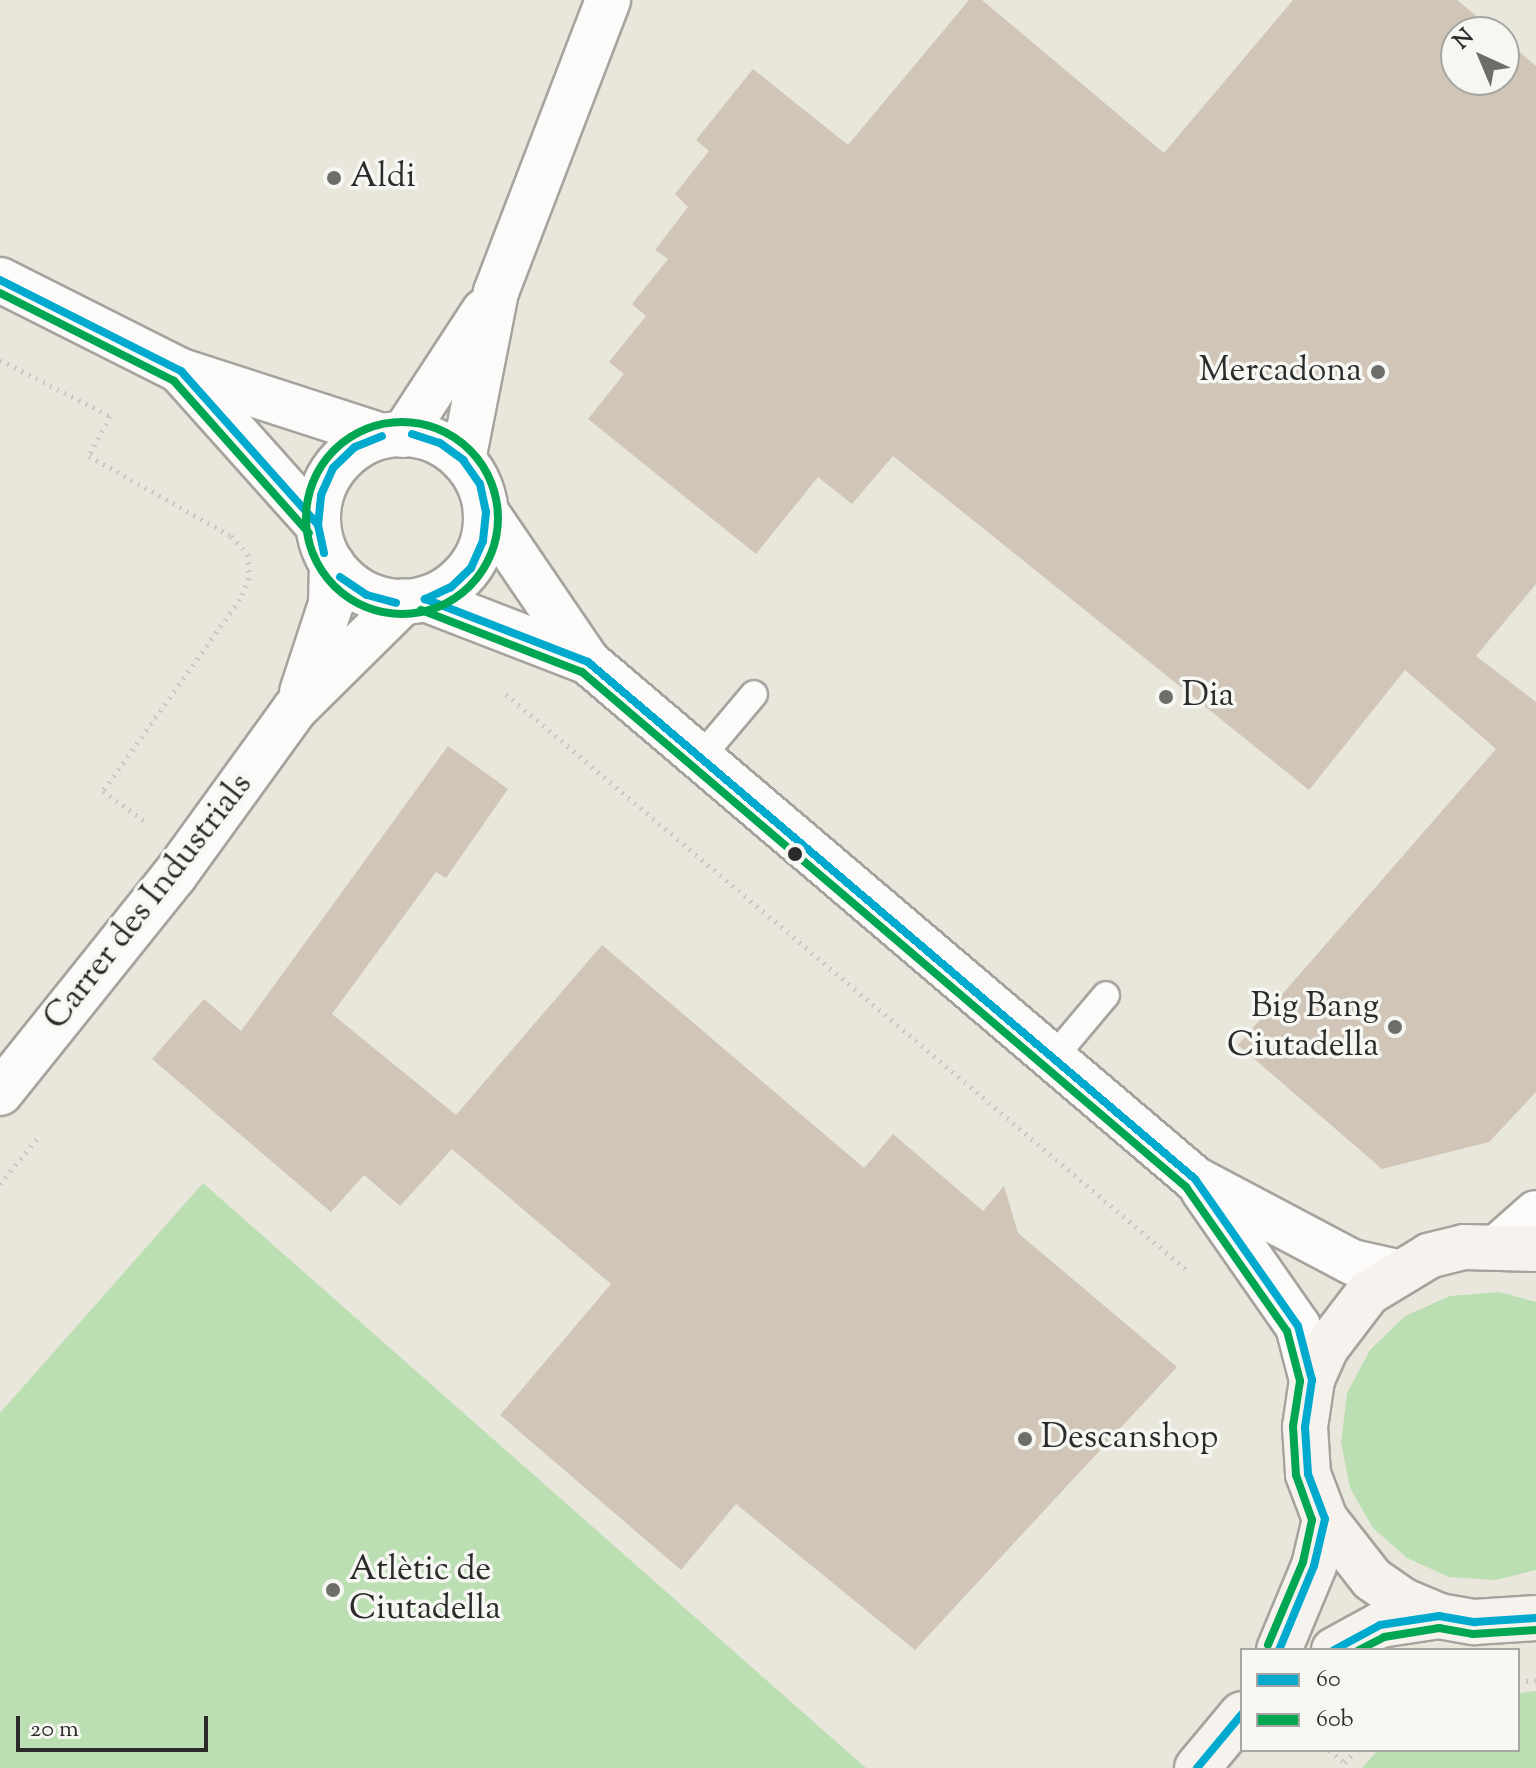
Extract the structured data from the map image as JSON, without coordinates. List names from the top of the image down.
{
  "streets": {
    "street": ["Carrer des Industrials"]
  },
  "places": [
    "Aldi",
    "Mercadona",
    "Dia",
    "Big Bang Ciutadella",
    "Descanshop",
    "Atlètic de Ciutadella"
  ],
  "lines": ["transit line 60", "transit line 60b"],
  "legend": ["60", "60b"],
  "scale_bar": "20 m",
  "north": "top left"
}
